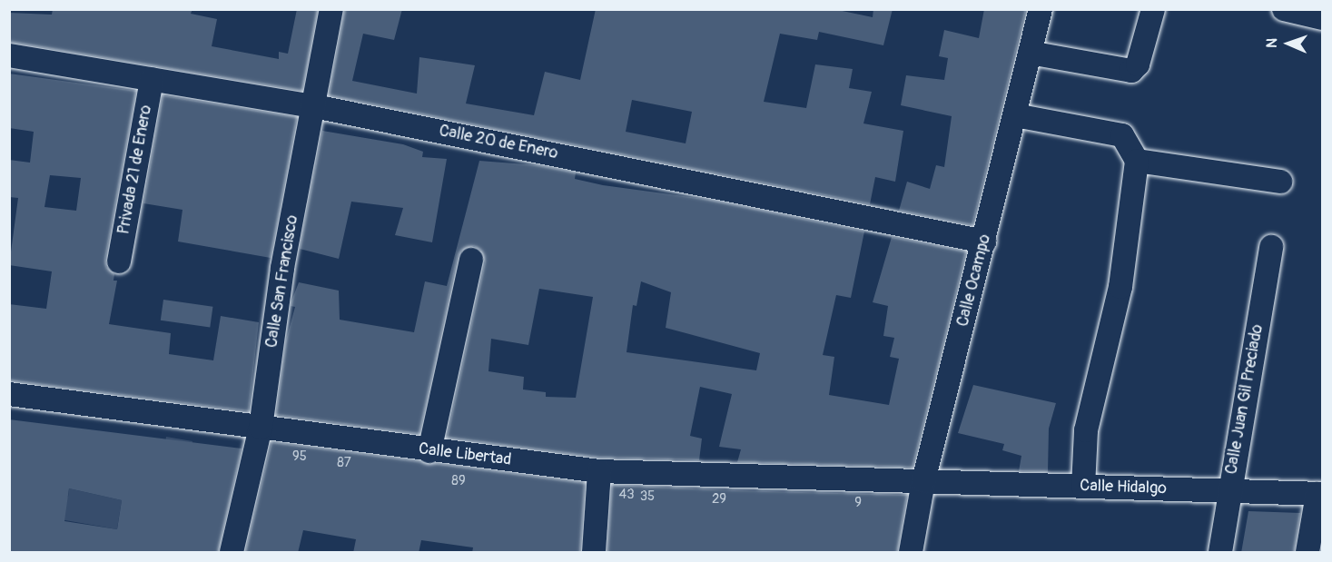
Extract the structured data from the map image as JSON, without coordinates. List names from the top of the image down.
{
  "streets": {
    "street": [
      "Calle 20 de Enero",
      "Privada 21 de Enero",
      "Calle Ocampo",
      "Calle San Francisco",
      "Calle Juan Gil Preciado",
      "Calle Libertad",
      "Calle Hidalgo"
    ]
  },
  "crossings": [
    ["Calle 20 de Enero", "Privada 21 de Enero"],
    ["Calle 20 de Enero", "Calle Ocampo"],
    ["Calle 20 de Enero", "Calle San Francisco"],
    ["Calle Ocampo", "Calle Libertad"],
    ["Calle Ocampo", "Calle Hidalgo"],
    ["Calle San Francisco", "Calle Libertad"],
    ["Calle Juan Gil Preciado", "Calle Hidalgo"],
    ["Calle Libertad", "Calle Hidalgo"]
  ],
  "house_numbers": [
    "95",
    "87",
    "89",
    "43",
    "35",
    "29",
    "9"
  ],
  "north": "left"
}
